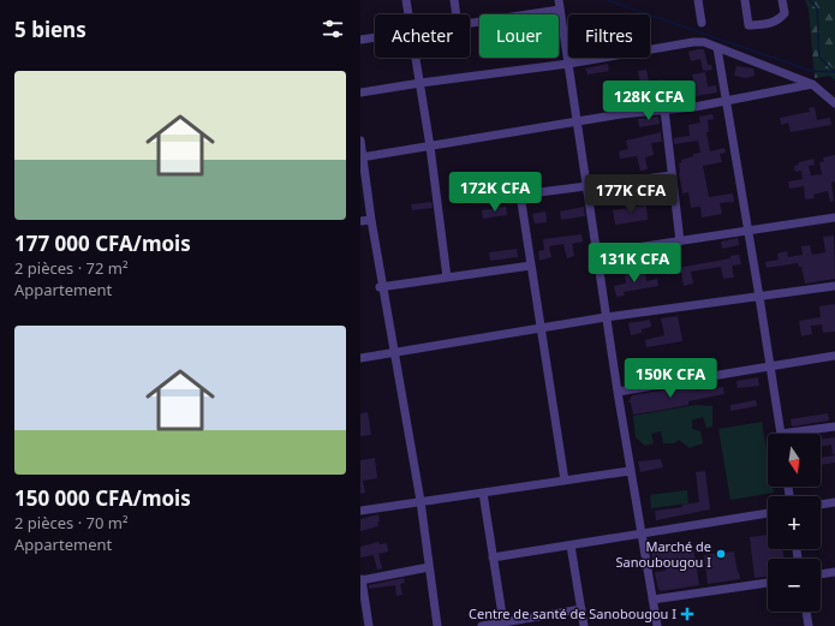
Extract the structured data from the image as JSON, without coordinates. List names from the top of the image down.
{
  "places": {
    "other": ["Marché de Sanoubougou I"],
    "health": ["Centre de santé de Sanobougou I"]
  },
  "north": "bottom",
  "page": {
    "heading": "5 biens",
    "chip": ["Acheter", "Louer", "Filtres"],
    "list": [
      {
        "name": "177 000 CFA/mois",
        "note": "2 pièces · 72 m² · Appartement"
      },
      {
        "name": "150 000 CFA/mois",
        "note": "2 pièces · 70 m² · Appartement"
      }
    ],
    "price": [
      "128K CFA",
      "172K CFA",
      "177K CFA",
      "131K CFA",
      "150K CFA"
    ],
    "map_buttons": ["+", "−"]
  }
}
